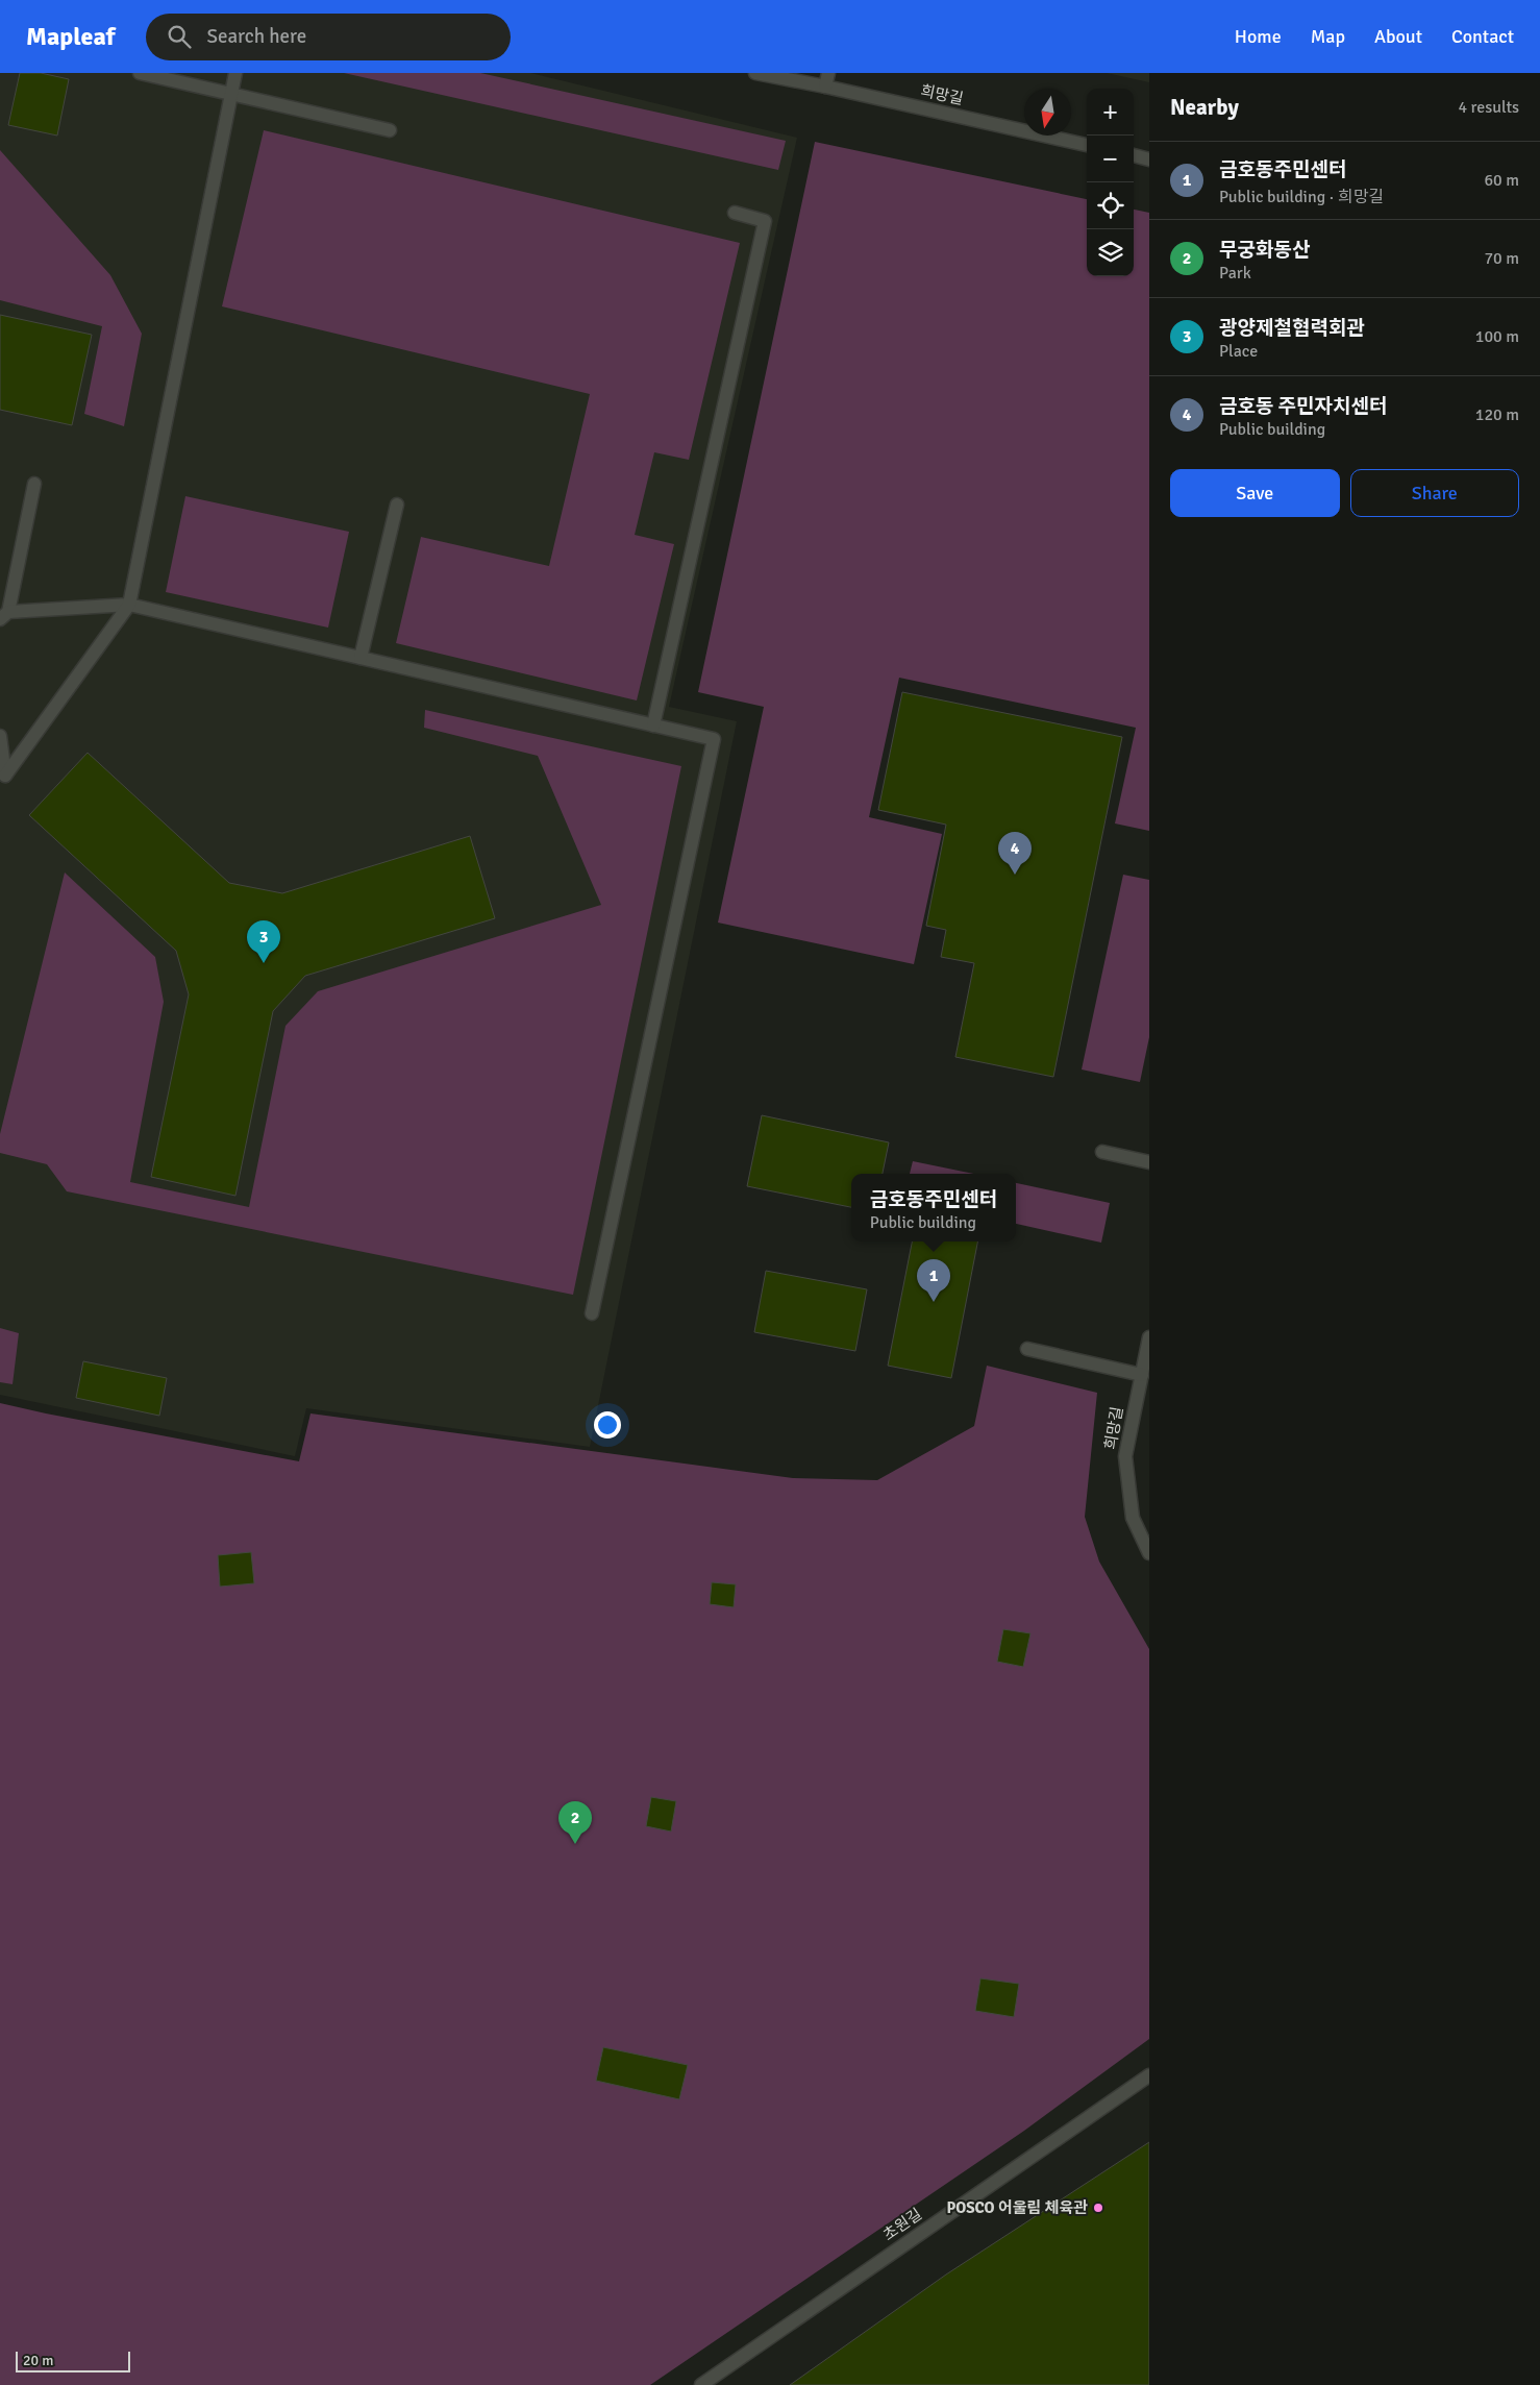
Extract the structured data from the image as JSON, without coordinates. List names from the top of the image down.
{
  "streets": {
    "street": ["희망길", "초원길"]
  },
  "places": ["POSCO 어울림 체육관"],
  "scale_bar": "20 m",
  "north": "bottom",
  "page": {
    "header": "Mapleaf",
    "search": "Search here",
    "nav": [
      "Home",
      "Map",
      "About",
      "Contact"
    ],
    "heading": ["Nearby", "4 results"],
    "map_buttons": ["+", "−"],
    "list": [
      {
        "mark": "1",
        "name": "금호동주민센터",
        "note": "Public building · 희망길",
        "value": "60 m"
      },
      {
        "mark": "2",
        "name": "무궁화동산",
        "note": "Park",
        "value": "70 m"
      },
      {
        "mark": "3",
        "name": "광양제철협력회관",
        "note": "Place",
        "value": "100 m"
      },
      {
        "mark": "4",
        "name": "금호동 주민자치센터",
        "note": "Public building",
        "value": "120 m"
      }
    ],
    "buttons": ["Save", "Share"],
    "pins": [
      "4",
      "3",
      "1",
      "2"
    ],
    "popup": ["금호동주민센터", "Public building"],
    "scale": "20 m"
  }
}
